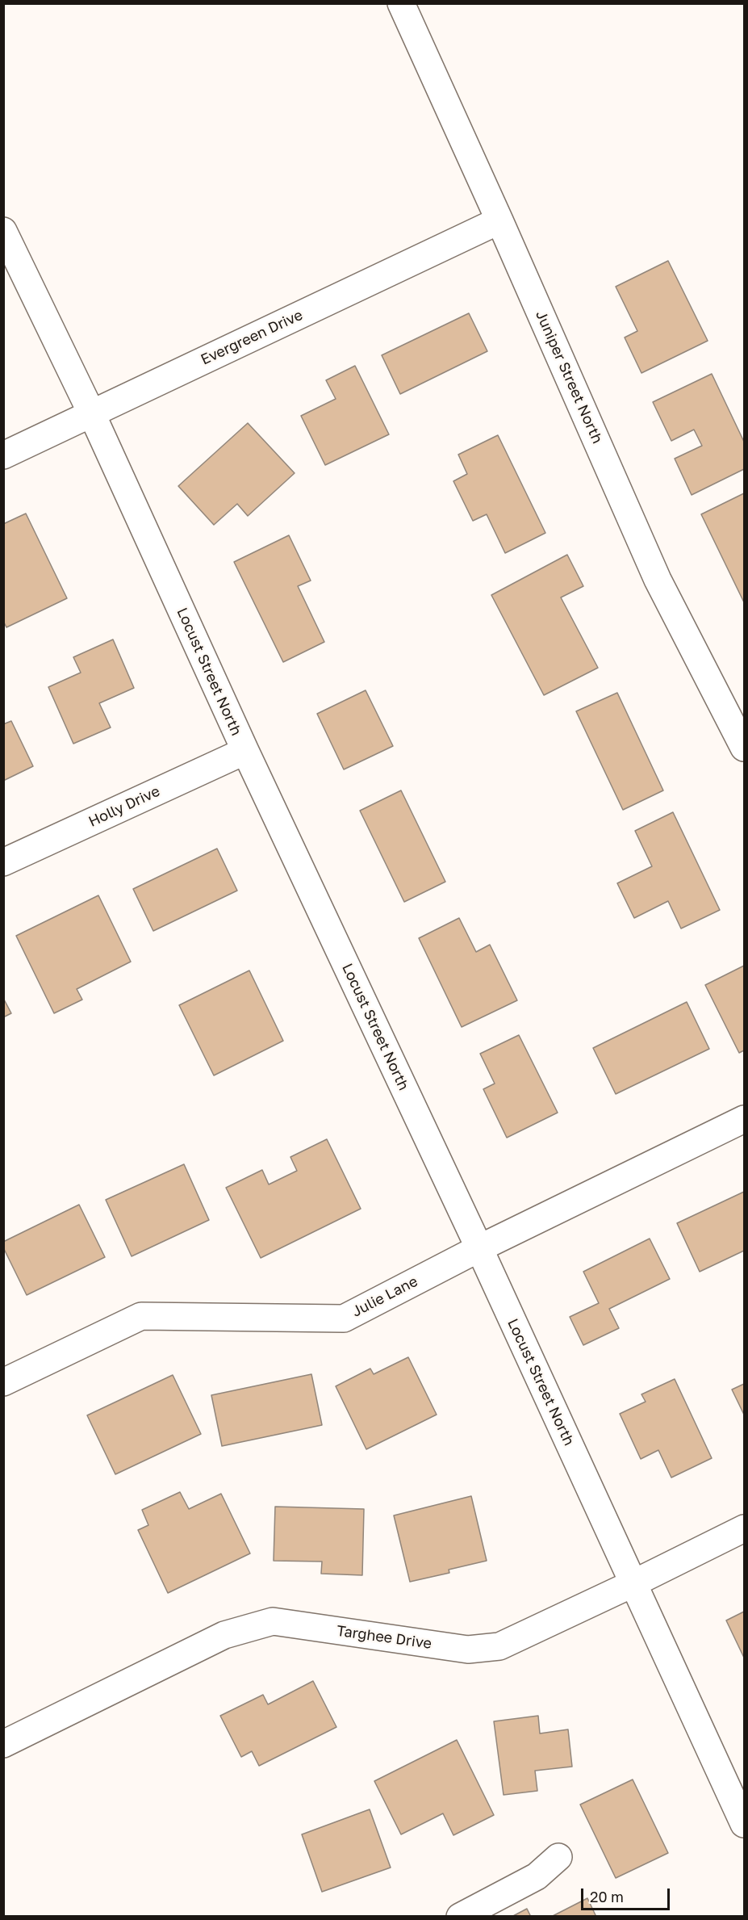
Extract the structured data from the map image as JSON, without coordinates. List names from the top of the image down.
{
  "streets": {
    "street": [
      "Evergreen Drive",
      "Juniper Street North",
      "Locust Street North",
      "Holly Drive",
      "Julie Lane",
      "Targhee Drive"
    ]
  },
  "crossings": [
    ["Evergreen Drive", "Juniper Street North"],
    ["Evergreen Drive", "Locust Street North"],
    ["Locust Street North", "Holly Drive"],
    ["Locust Street North", "Julie Lane"],
    ["Locust Street North", "Targhee Drive"]
  ],
  "scale_bar": "20 m"
}
